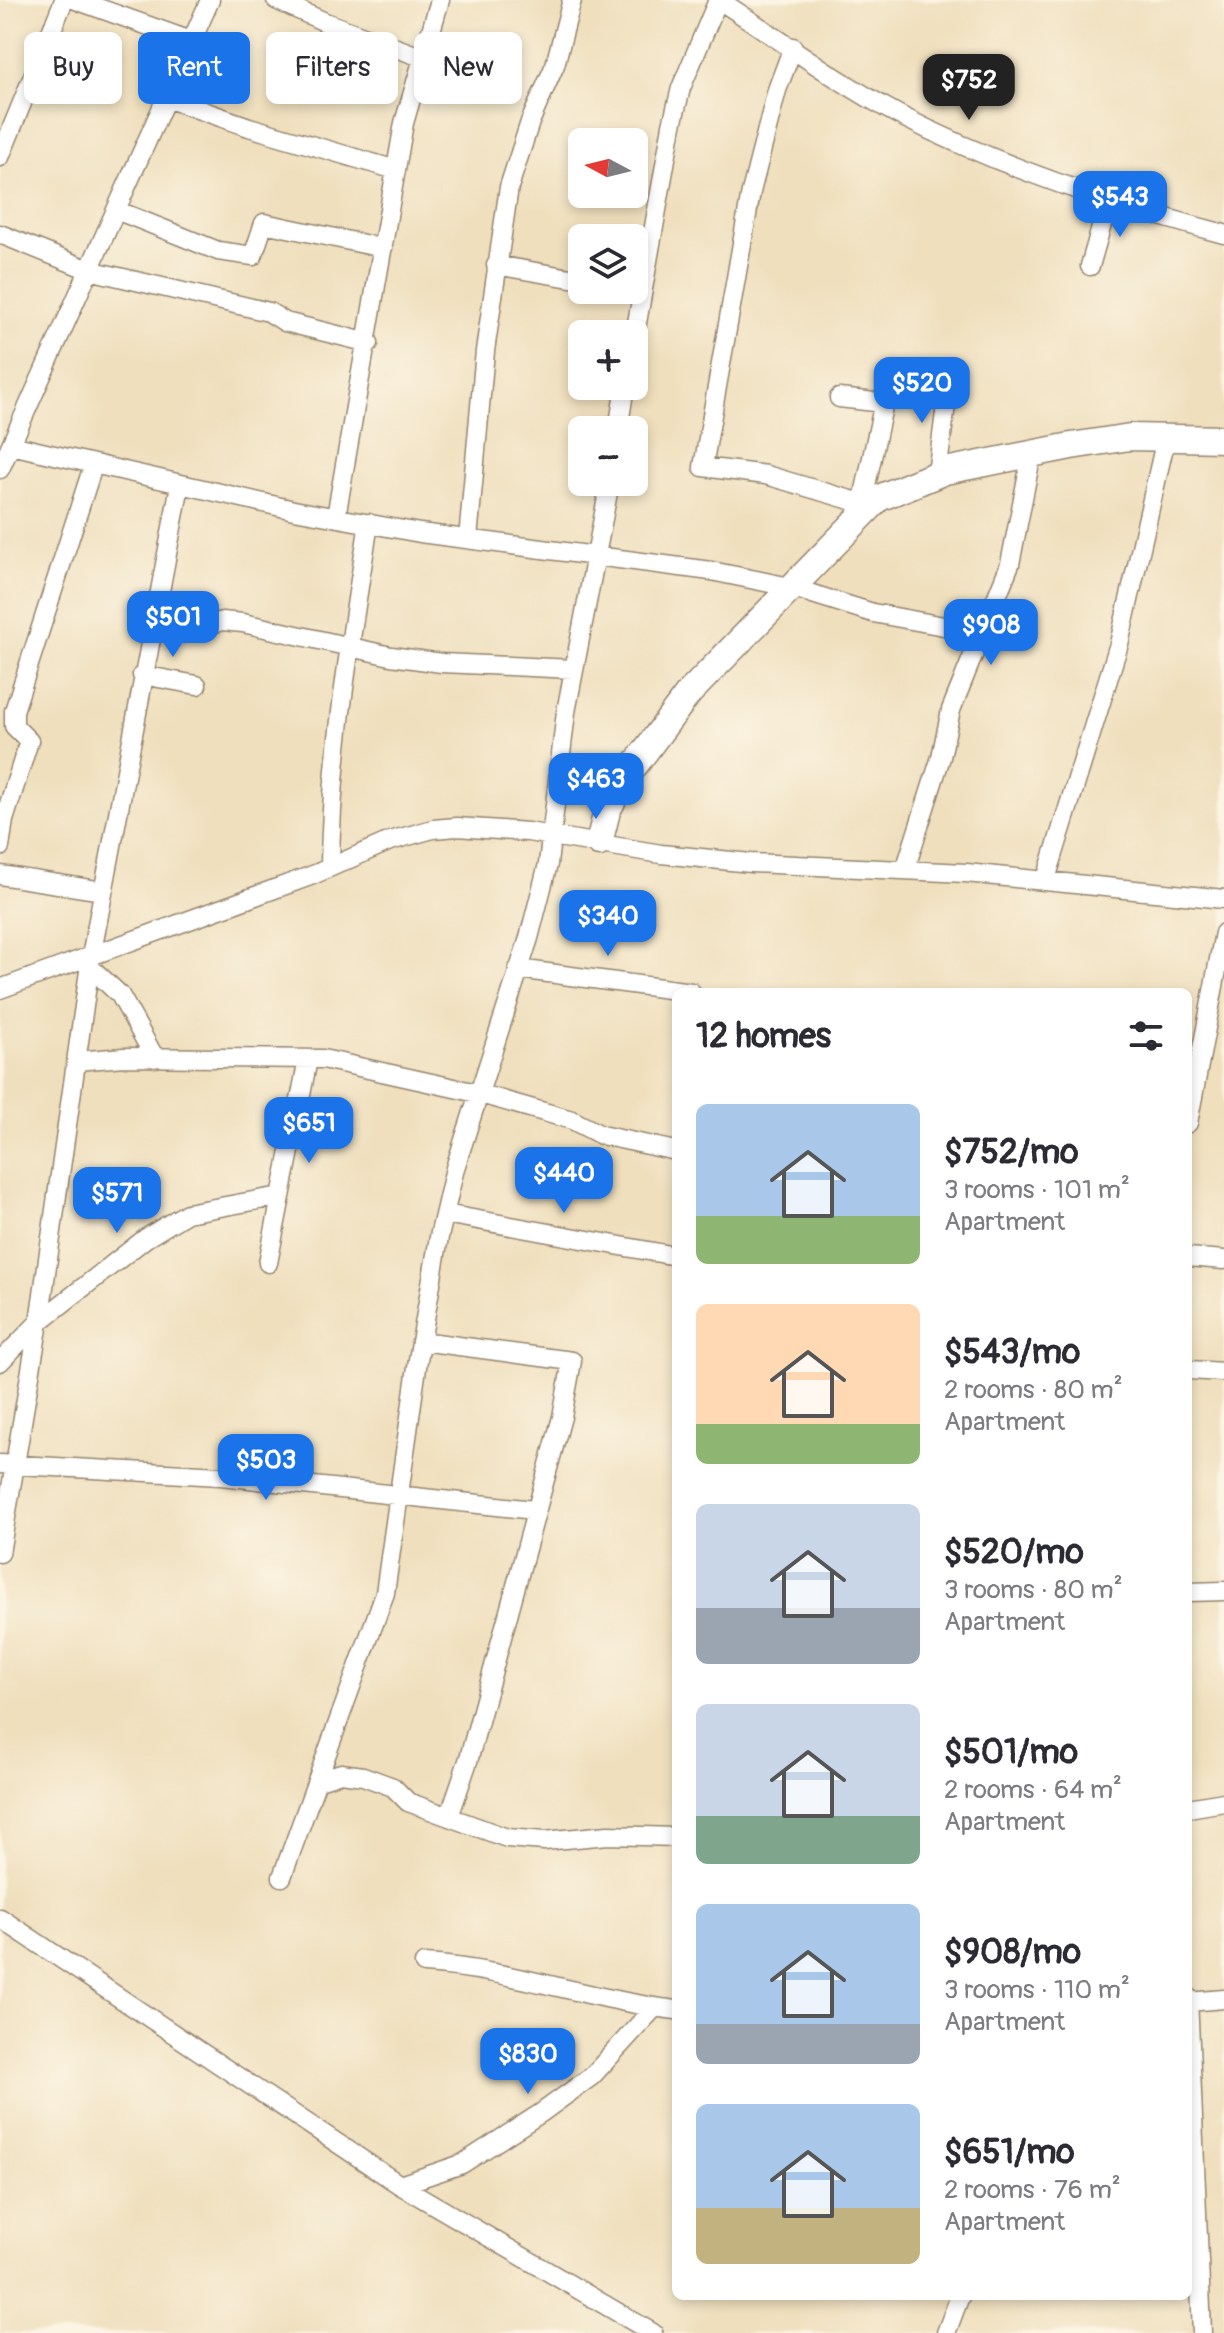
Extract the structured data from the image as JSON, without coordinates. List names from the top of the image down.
{
  "north": "left",
  "page": {
    "chip": [
      "Buy",
      "Rent",
      "Filters",
      "New"
    ],
    "price": [
      "$752",
      "$543",
      "$520",
      "$501",
      "$908",
      "$463",
      "$340",
      "$651",
      "$440",
      "$571",
      "$503",
      "$830"
    ],
    "map_buttons": ["+", "−"],
    "heading": "12 homes",
    "list": [
      {
        "name": "$752/mo",
        "note": "3 rooms · 101 m² · Apartment"
      },
      {
        "name": "$543/mo",
        "note": "2 rooms · 80 m² · Apartment"
      },
      {
        "name": "$520/mo",
        "note": "3 rooms · 80 m² · Apartment"
      },
      {
        "name": "$501/mo",
        "note": "2 rooms · 64 m² · Apartment"
      },
      {
        "name": "$908/mo",
        "note": "3 rooms · 110 m² · Apartment"
      },
      {
        "name": "$651/mo",
        "note": "2 rooms · 76 m² · Apartment"
      }
    ]
  }
}
